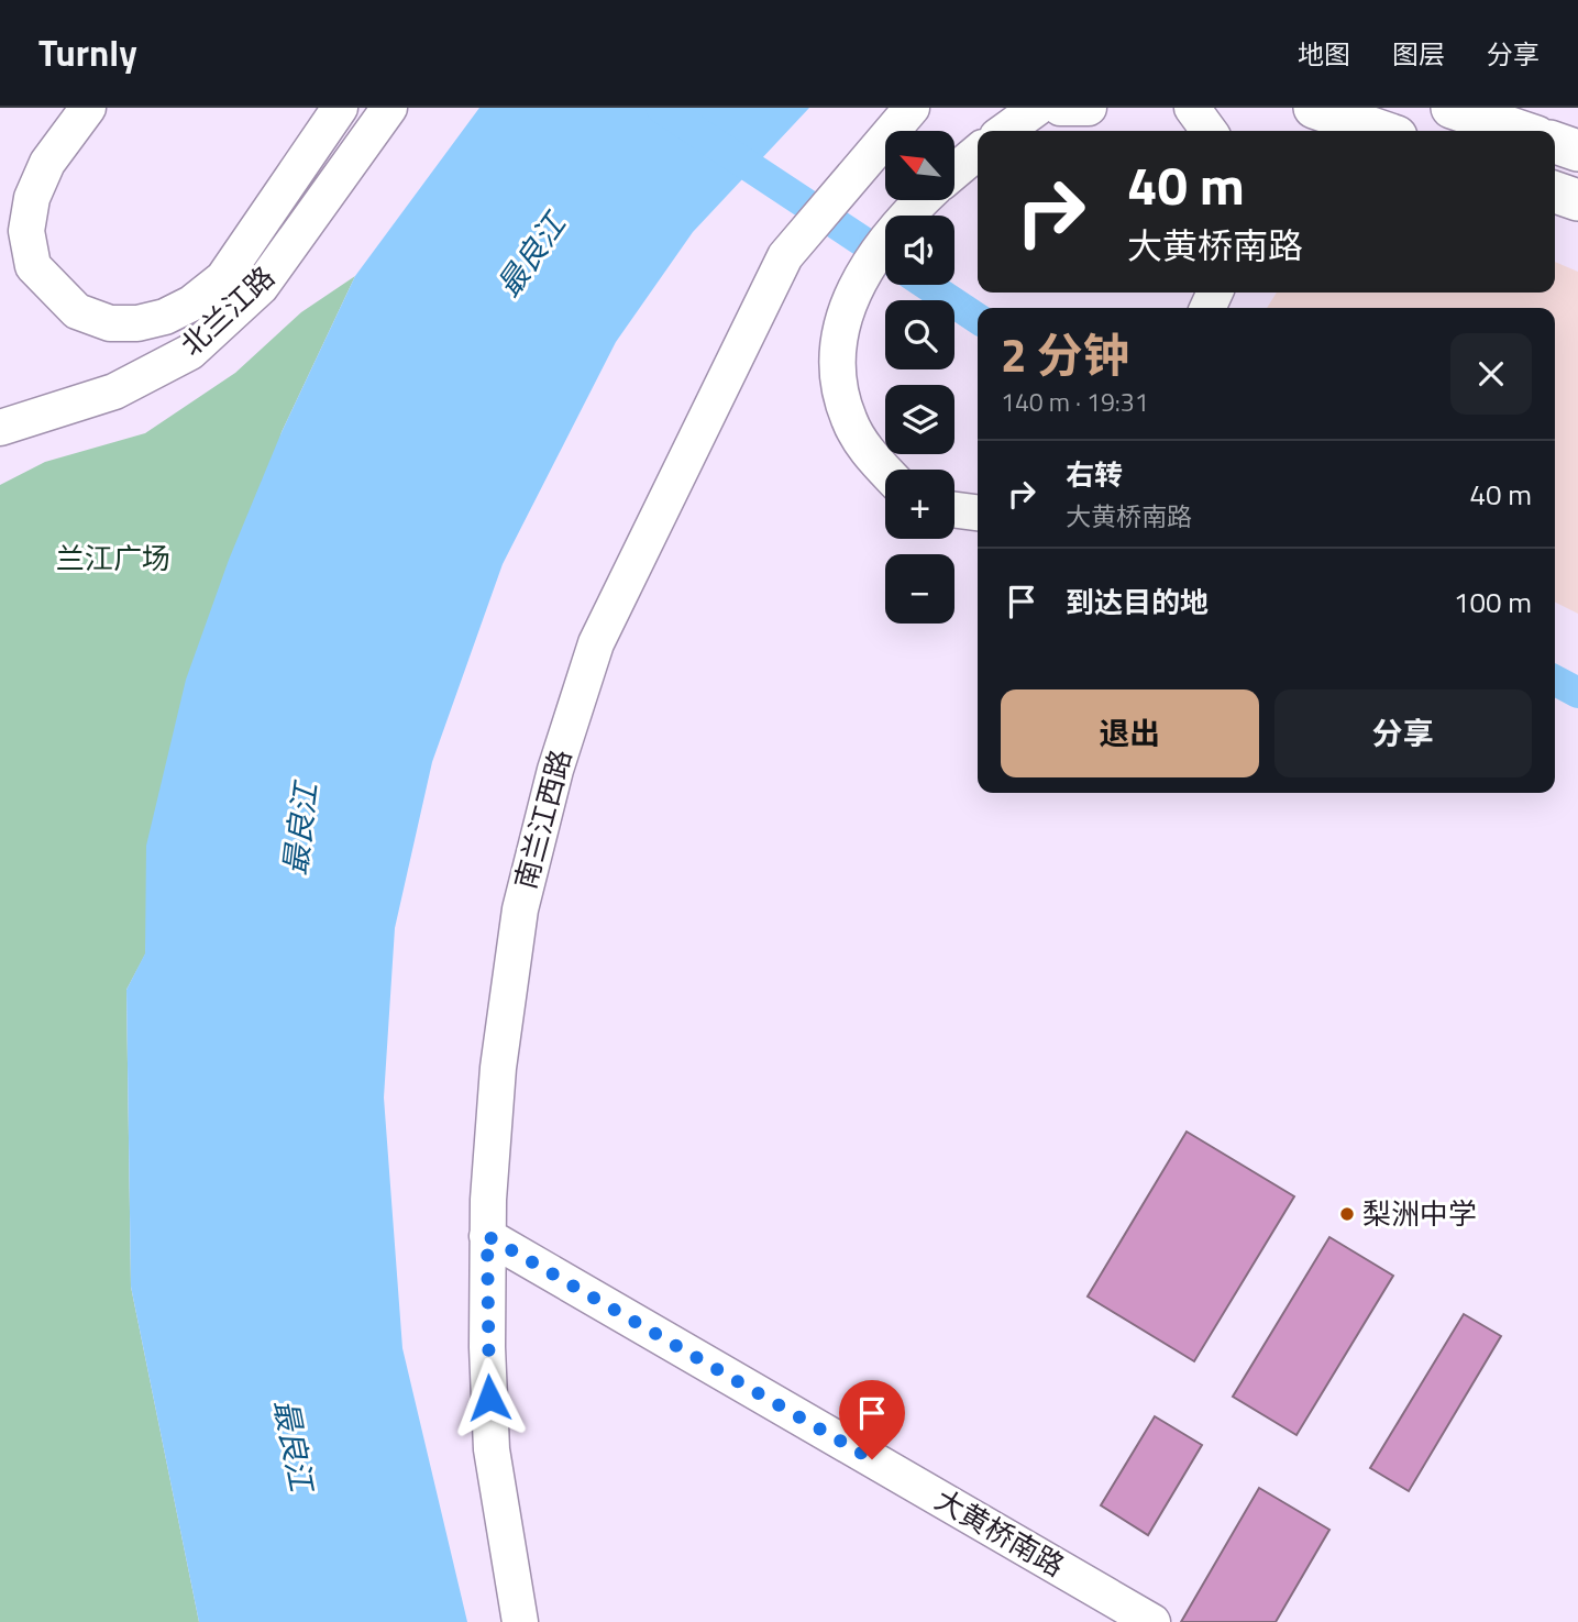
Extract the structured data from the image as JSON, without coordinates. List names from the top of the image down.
{
  "streets": {
    "street": ["北兰江路", "南兰江西路", "大黄桥南路"]
  },
  "crossings": [
    ["南兰江西路", "大黄桥南路"]
  ],
  "water": ["最良江"],
  "parks": ["兰江广场"],
  "places": ["梨洲中学"],
  "north": "top left",
  "page": {
    "header": "Turnly",
    "nav": ["地图", "图层", "分享"],
    "map_buttons": ["+", "−"],
    "turn": ["40 m", "大黄桥南路"],
    "heading": ["2 分钟", "140 m · 19:31"],
    "list": [
      {
        "name": "右转",
        "note": "大黄桥南路",
        "value": "40 m"
      },
      {
        "name": "到达目的地",
        "value": "100 m"
      }
    ],
    "buttons": ["退出", "分享"]
  }
}
